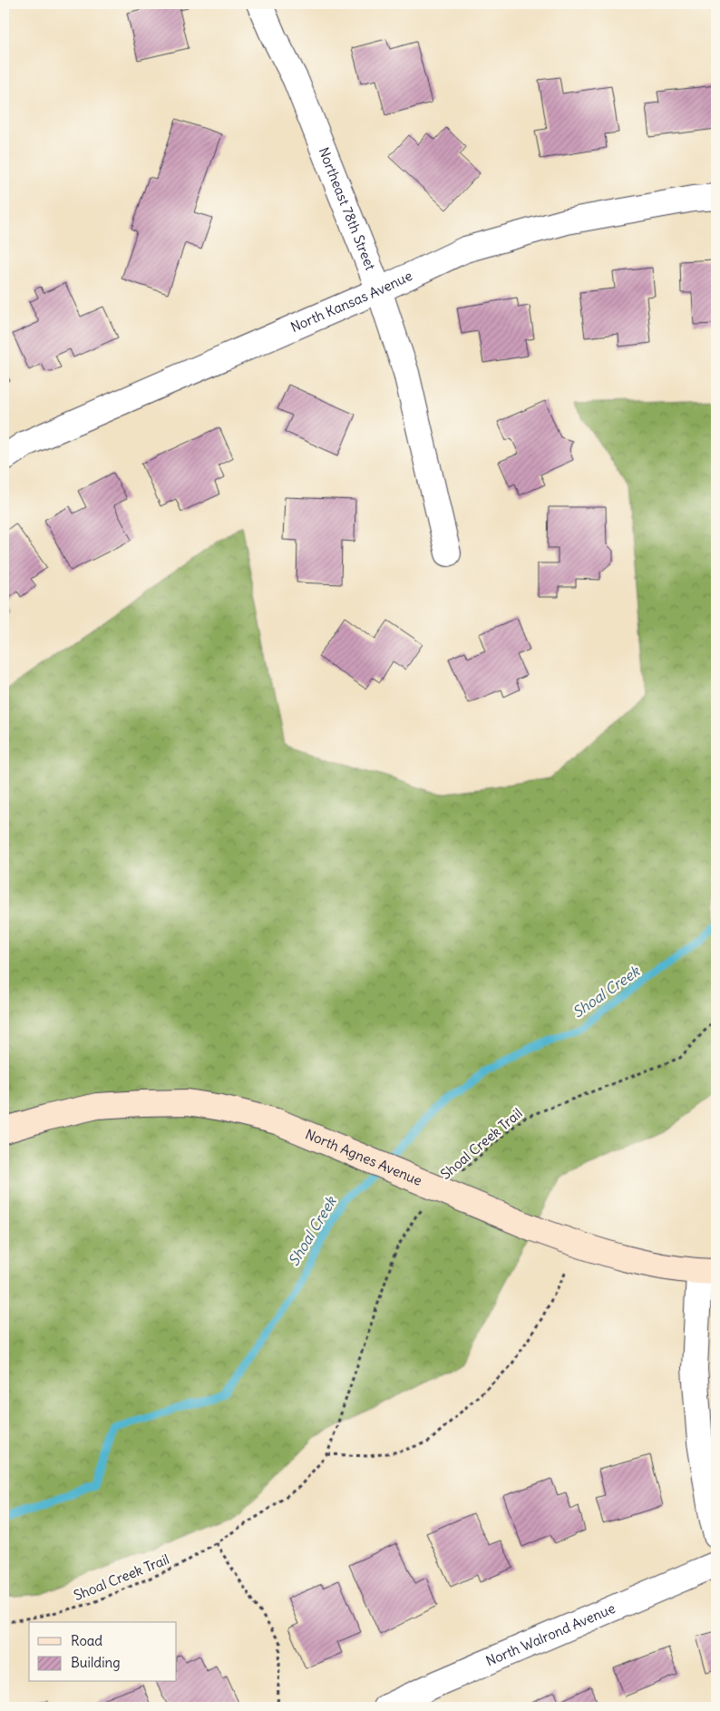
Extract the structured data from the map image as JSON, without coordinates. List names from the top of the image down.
{
  "streets": {
    "street": [
      "Northeast 78th Street",
      "North Kansas Avenue",
      "North Agnes Avenue",
      "North Walrond Avenue"
    ],
    "path": ["Shoal Creek Trail"]
  },
  "crossings": [
    ["Northeast 78th Street", "North Kansas Avenue"]
  ],
  "water": ["Shoal Creek"],
  "legend": ["Road", "Building"]
}
